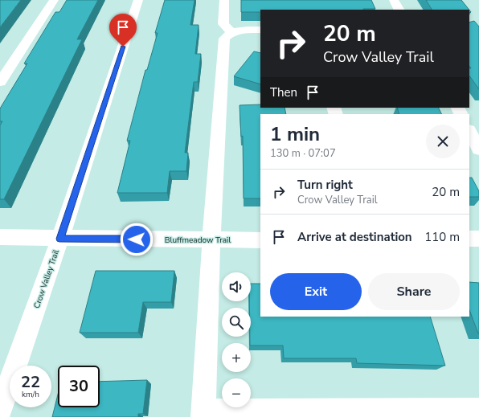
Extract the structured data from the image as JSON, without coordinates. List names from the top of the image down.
{
  "streets": {
    "street": ["Bluffmeadow Trail", "Crow Valley Trail"]
  },
  "crossings": [
    ["Bluffmeadow Trail", "Crow Valley Trail"]
  ],
  "page": {
    "turn": ["20 m", "Crow Valley Trail"],
    "then": "Then",
    "heading": ["1 min", "130 m · 07:07"],
    "list": [
      {
        "name": "Turn right",
        "note": "Crow Valley Trail",
        "value": "20 m"
      },
      {
        "name": "Arrive at destination",
        "value": "110 m"
      }
    ],
    "buttons": ["Exit", "Share"],
    "map_buttons": ["+", "−"],
    "speed": "22 km/h",
    "limit": "30"
  }
}
